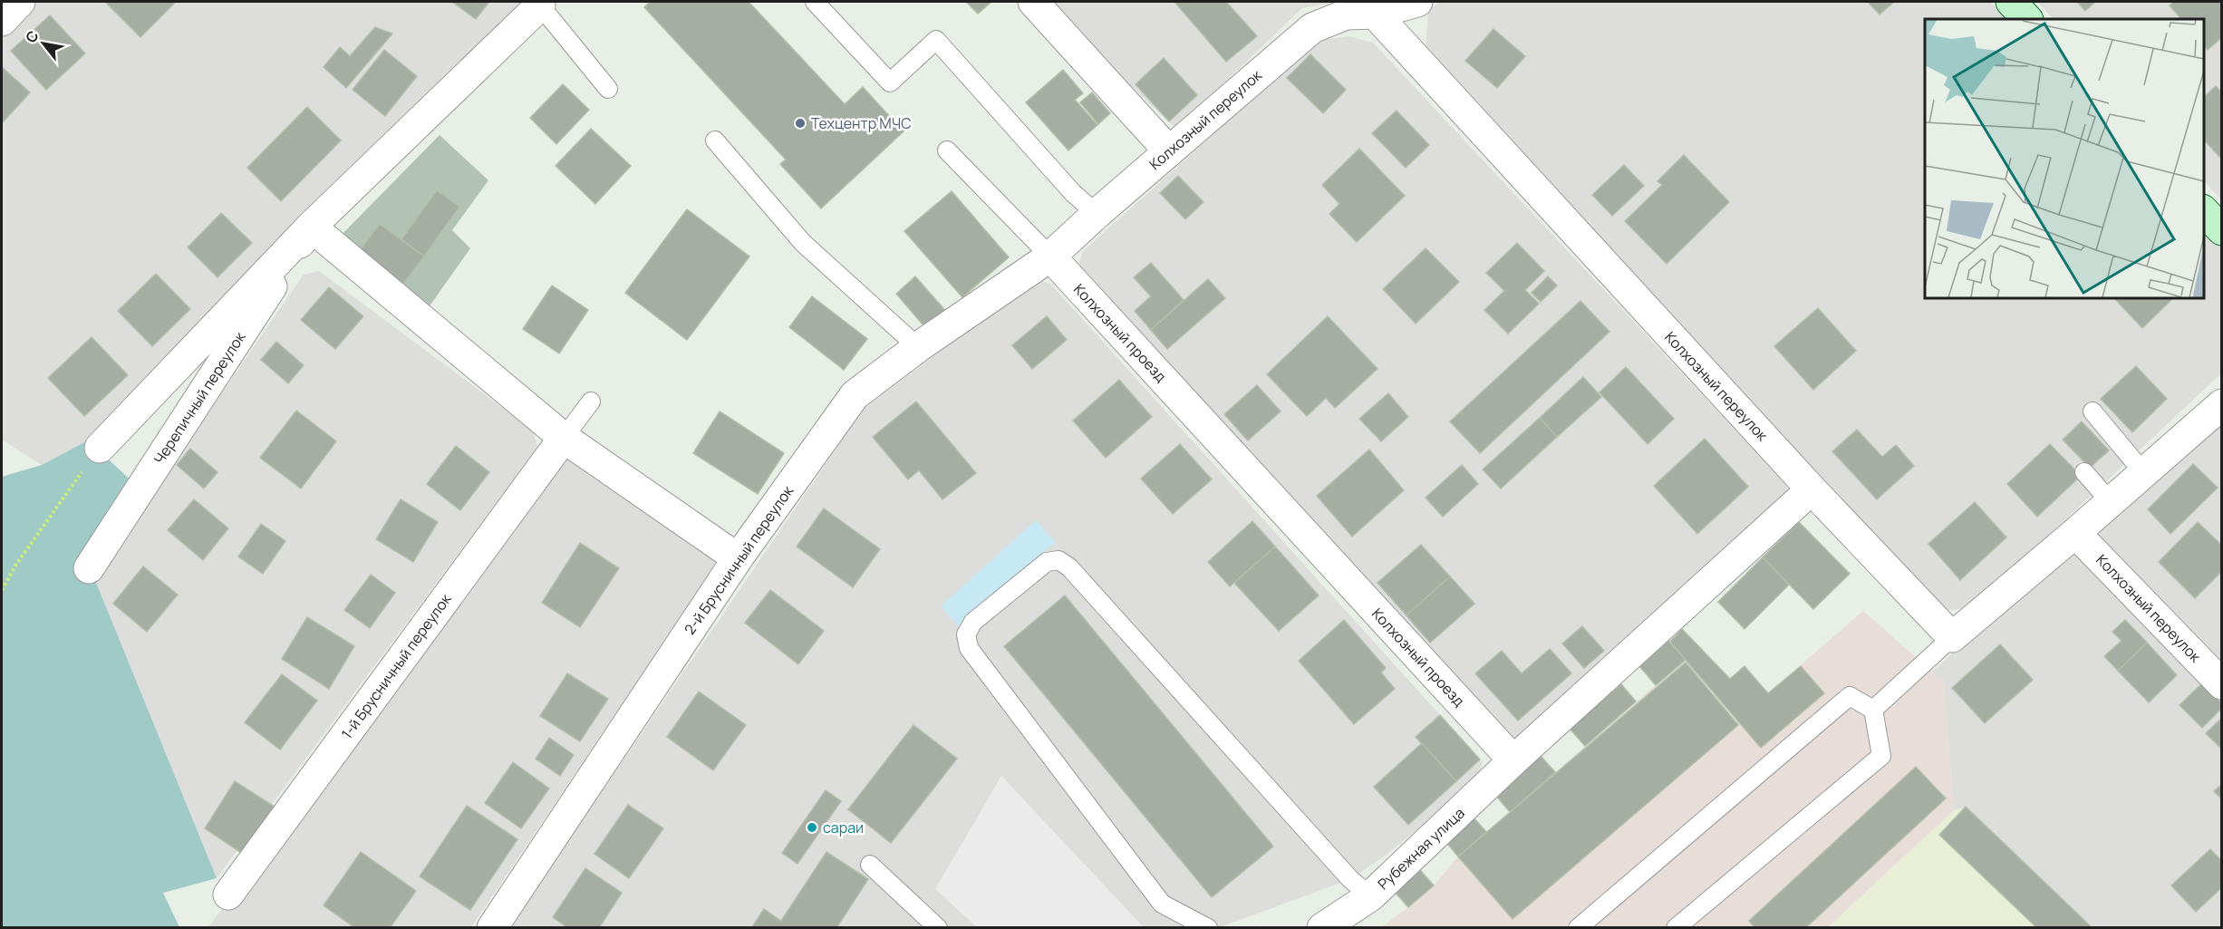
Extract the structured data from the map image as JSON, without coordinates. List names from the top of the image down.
{
  "streets": {
    "street": [
      "Колхозный переулок",
      "Колхозный проезд",
      "Черепичный переулок",
      "2-й Брусничный переулок",
      "1-й Брусничный переулок",
      "Рубежная улица"
    ]
  },
  "crossings": [
    ["Колхозный переулок", "Колхозный проезд"],
    ["Колхозный переулок", "2-й Брусничный переулок"],
    ["Колхозный проезд", "2-й Брусничный переулок"],
    ["Колхозный проезд", "Рубежная улица"]
  ],
  "places": ["Техцентр МЧС", "сараи"],
  "north": "top left"
}
